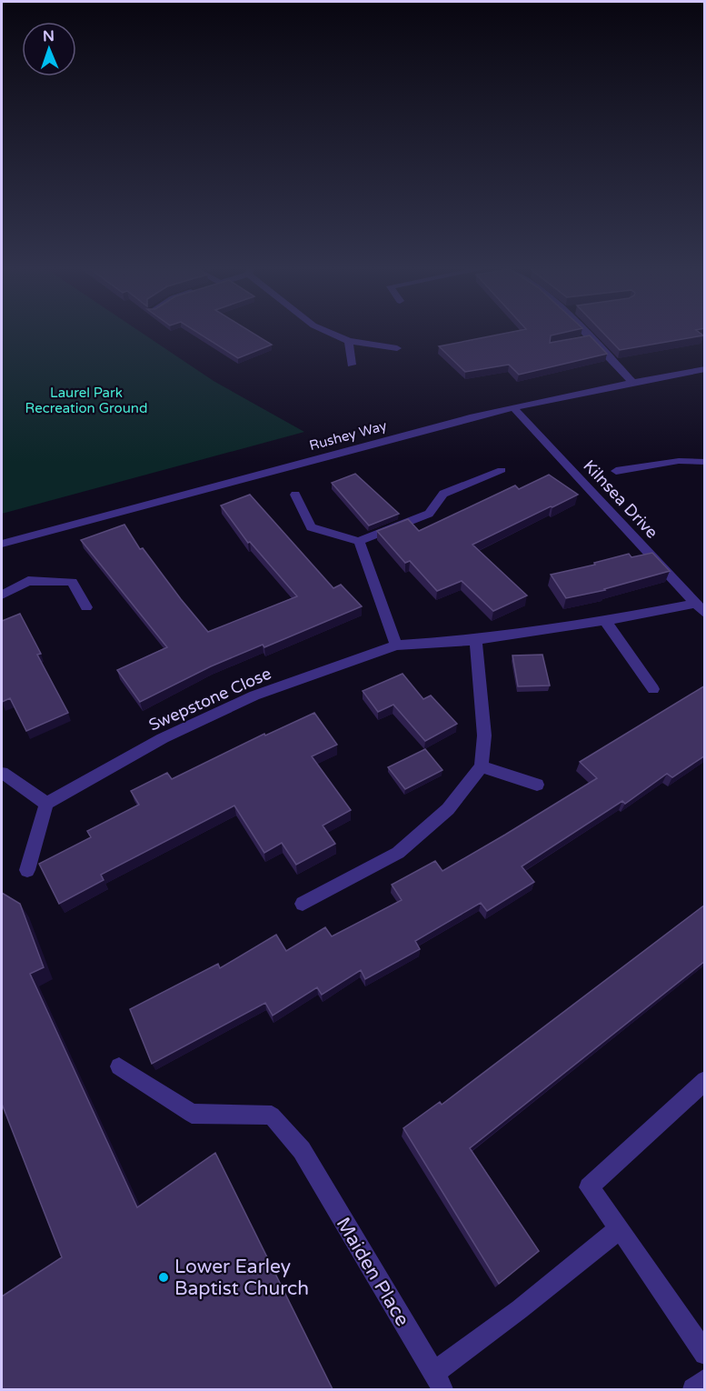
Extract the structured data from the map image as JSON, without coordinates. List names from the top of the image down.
{
  "streets": {
    "street": [
      "Rushey Way",
      "Kilnsea Drive",
      "Swepstone Close",
      "Maiden Place"
    ]
  },
  "crossings": [
    ["Rushey Way", "Kilnsea Drive"],
    ["Kilnsea Drive", "Swepstone Close"]
  ],
  "parks": ["Laurel Park Recreation Ground"],
  "places": ["Lower Earley Baptist Church"],
  "north": "top"
}
